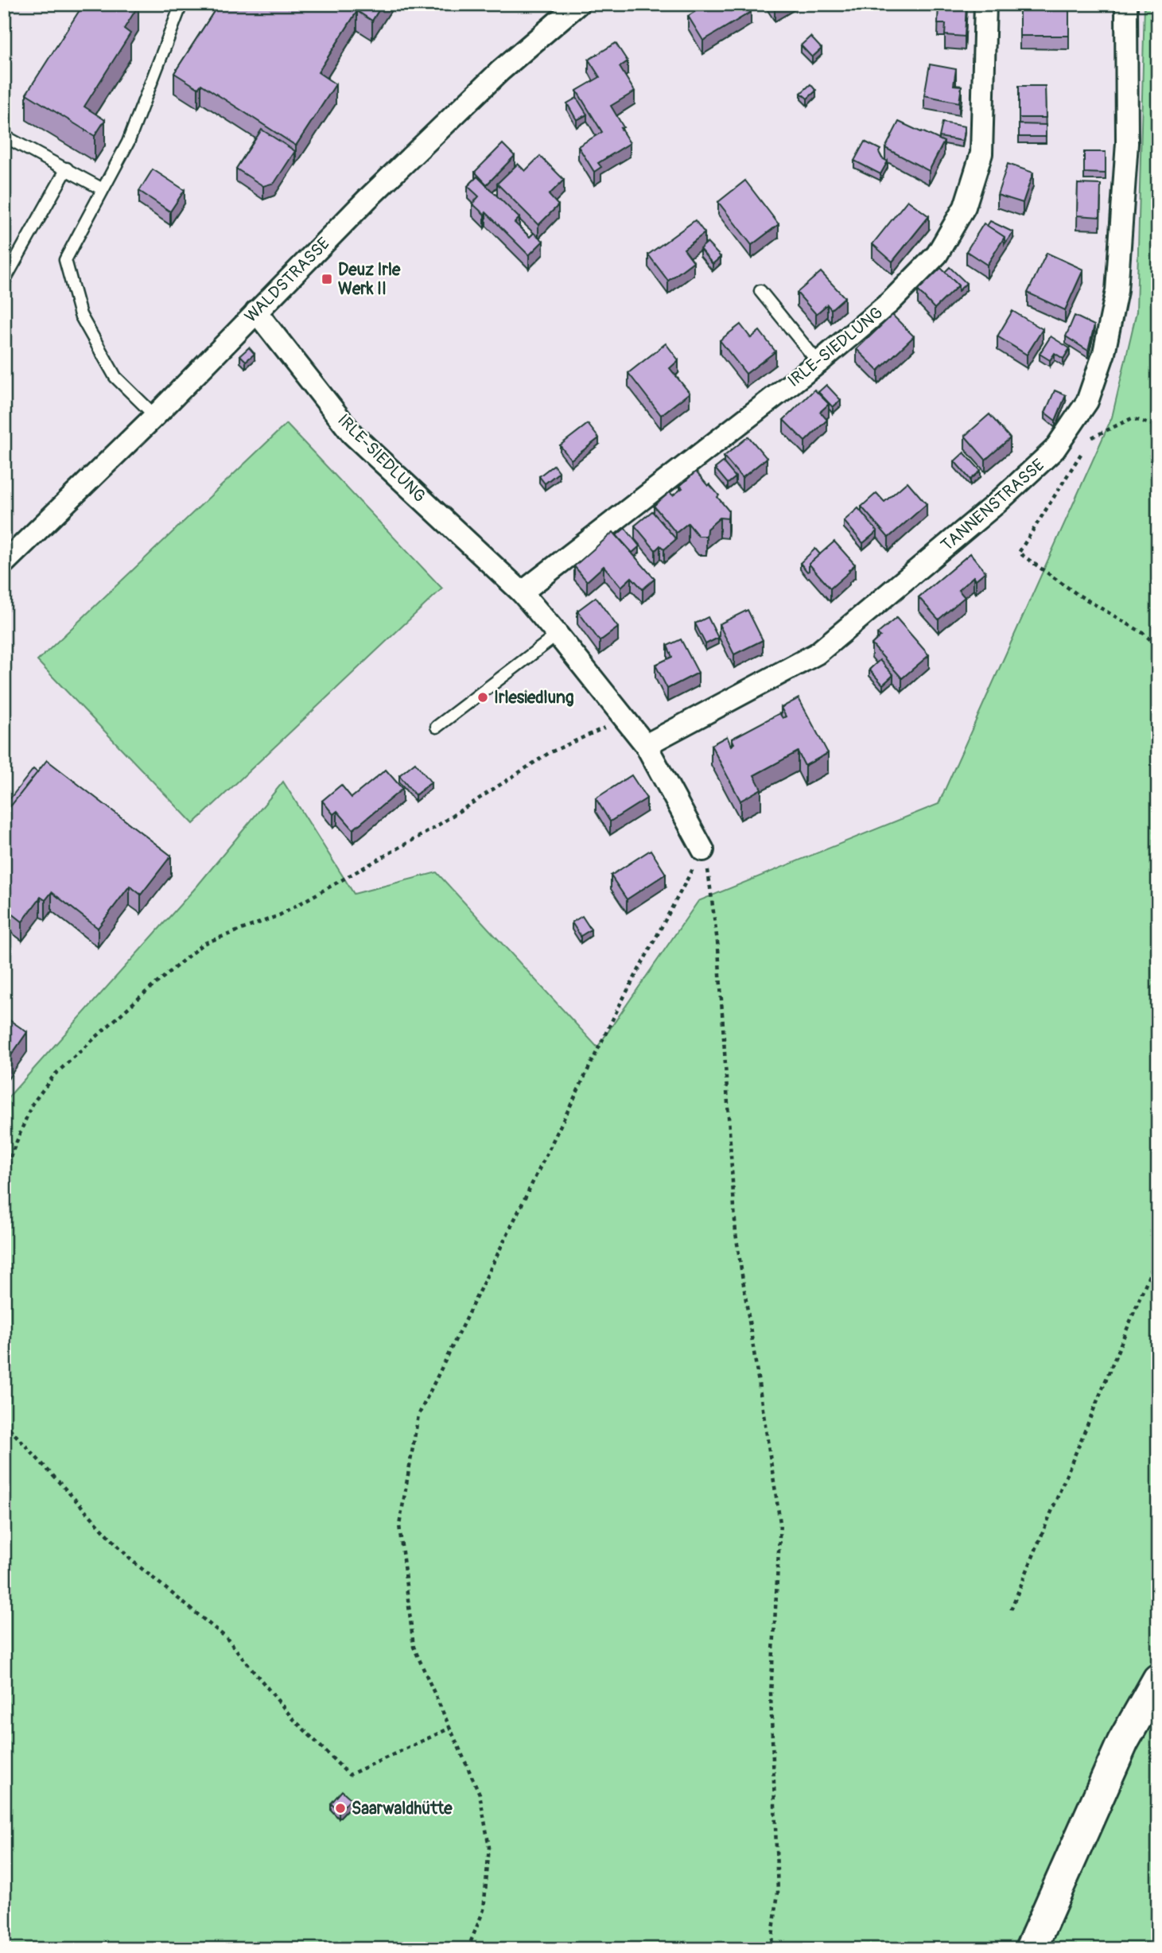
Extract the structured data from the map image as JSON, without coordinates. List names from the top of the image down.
{
  "streets": {
    "street": ["WALDSTRASSE", "IRLE-SIEDLUNG", "TANNENSTRASSE"]
  },
  "crossings": [
    ["WALDSTRASSE", "IRLE-SIEDLUNG"],
    ["IRLE-SIEDLUNG", "TANNENSTRASSE"]
  ],
  "places": {
    "transit": ["Deuz Irle Werk II"],
    "other": ["Irlesiedlung", "Saarwaldhütte"]
  }
}
